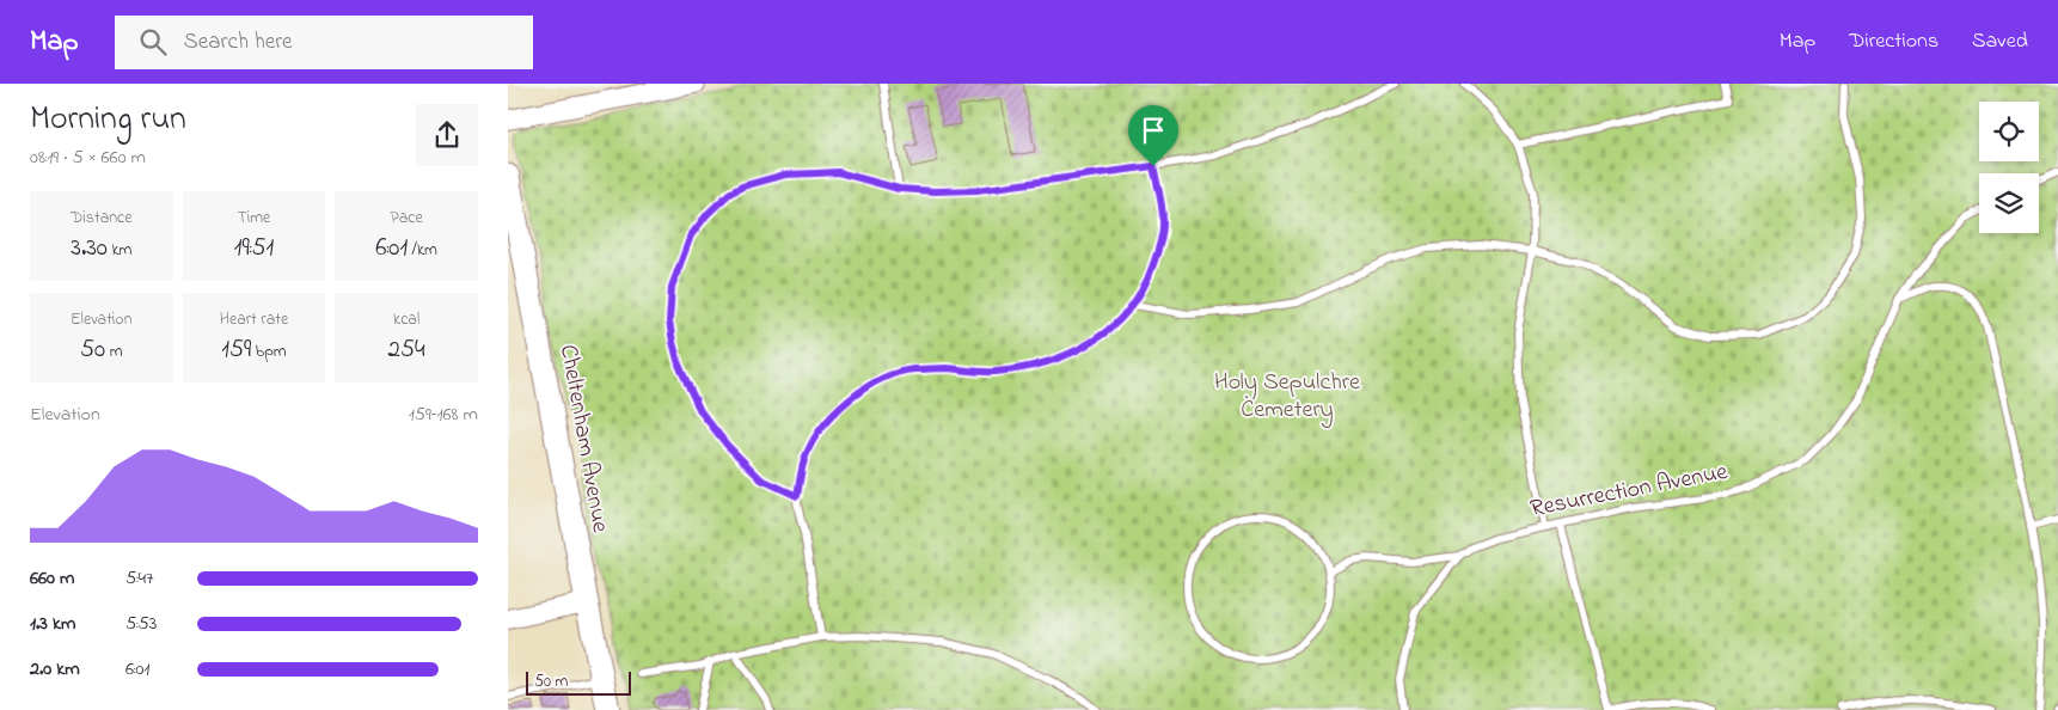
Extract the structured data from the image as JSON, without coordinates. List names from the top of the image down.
{
  "streets": {
    "main road": ["Cheltenham Avenue"],
    "lane": ["Resurrection Avenue"]
  },
  "parks": ["Holy Sepulchre Cemetery"],
  "scale_bar": "50 m",
  "page": {
    "header": "Map",
    "search": "Search here",
    "nav": ["Map", "Directions", "Saved"],
    "heading": ["Morning run", "08:19 · 5 × 660 m"],
    "stats": [
      ["Distance", "3.30 km"],
      ["Time", "19:51"],
      ["Pace", "6:01 /km"],
      ["Elevation", "50 m"],
      ["Heart rate", "159 bpm"],
      ["kcal", "254"]
    ],
    "chart": ["Elevation", "159–168 m"],
    "list": [
      {
        "name": "660 m",
        "note": "5:47"
      },
      {
        "name": "1.3 km",
        "note": "5:53"
      },
      {
        "name": "2.0 km",
        "note": "6:01"
      }
    ],
    "scale": "50 m"
  }
}
